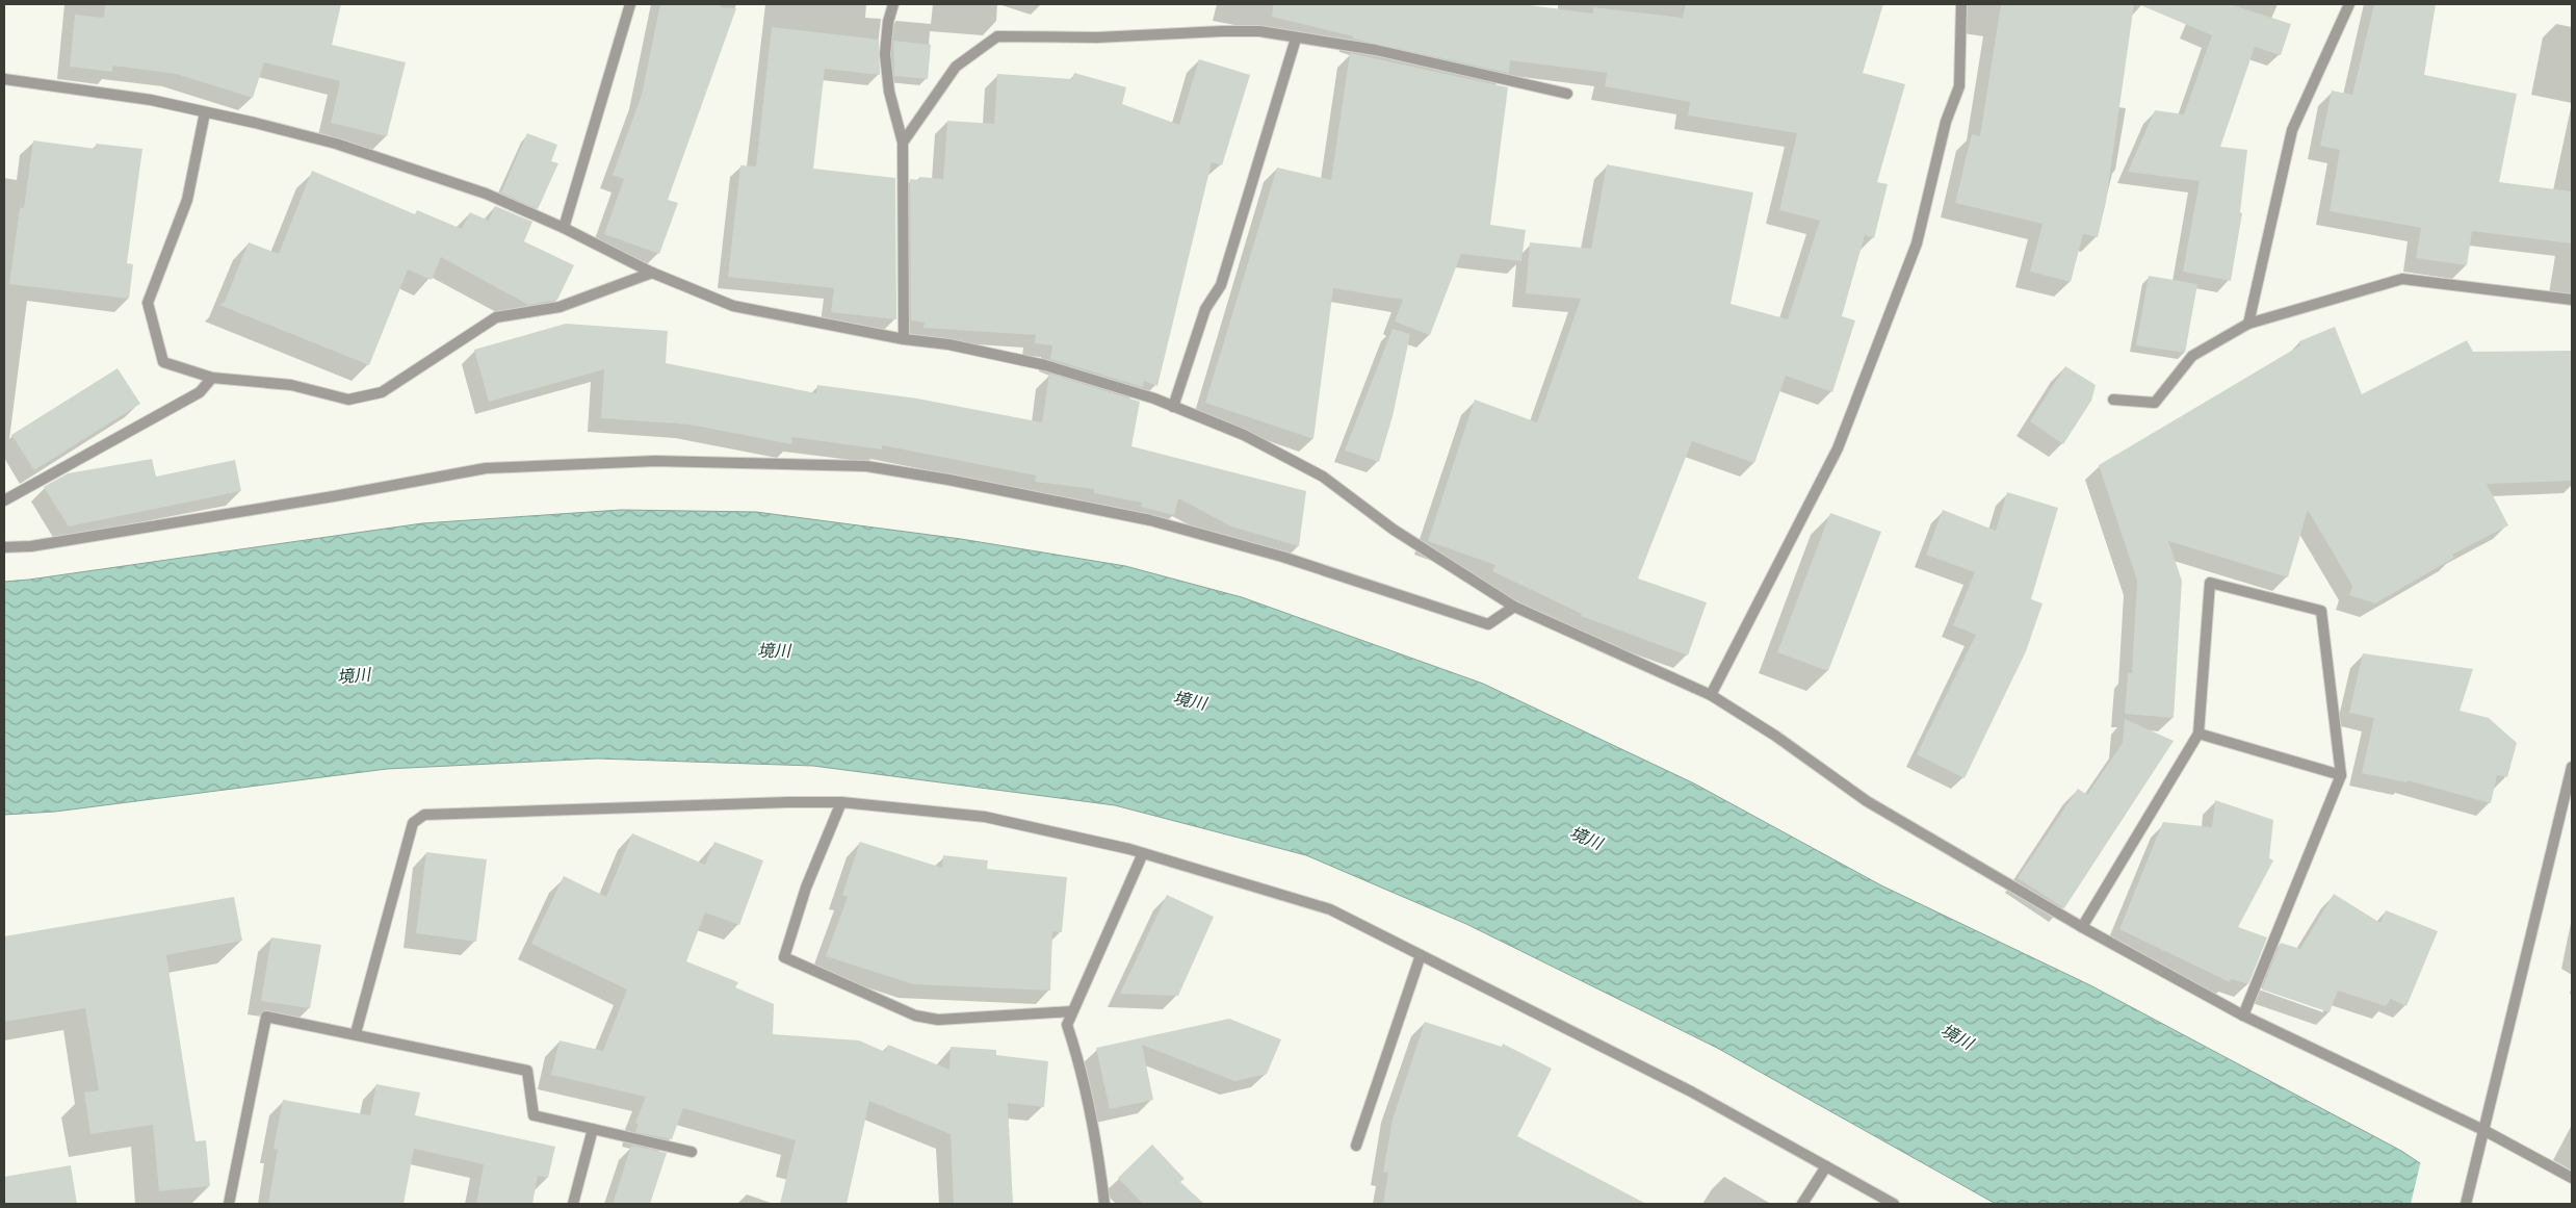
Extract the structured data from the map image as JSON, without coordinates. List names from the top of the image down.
{
  "water": ["境川"]
}
